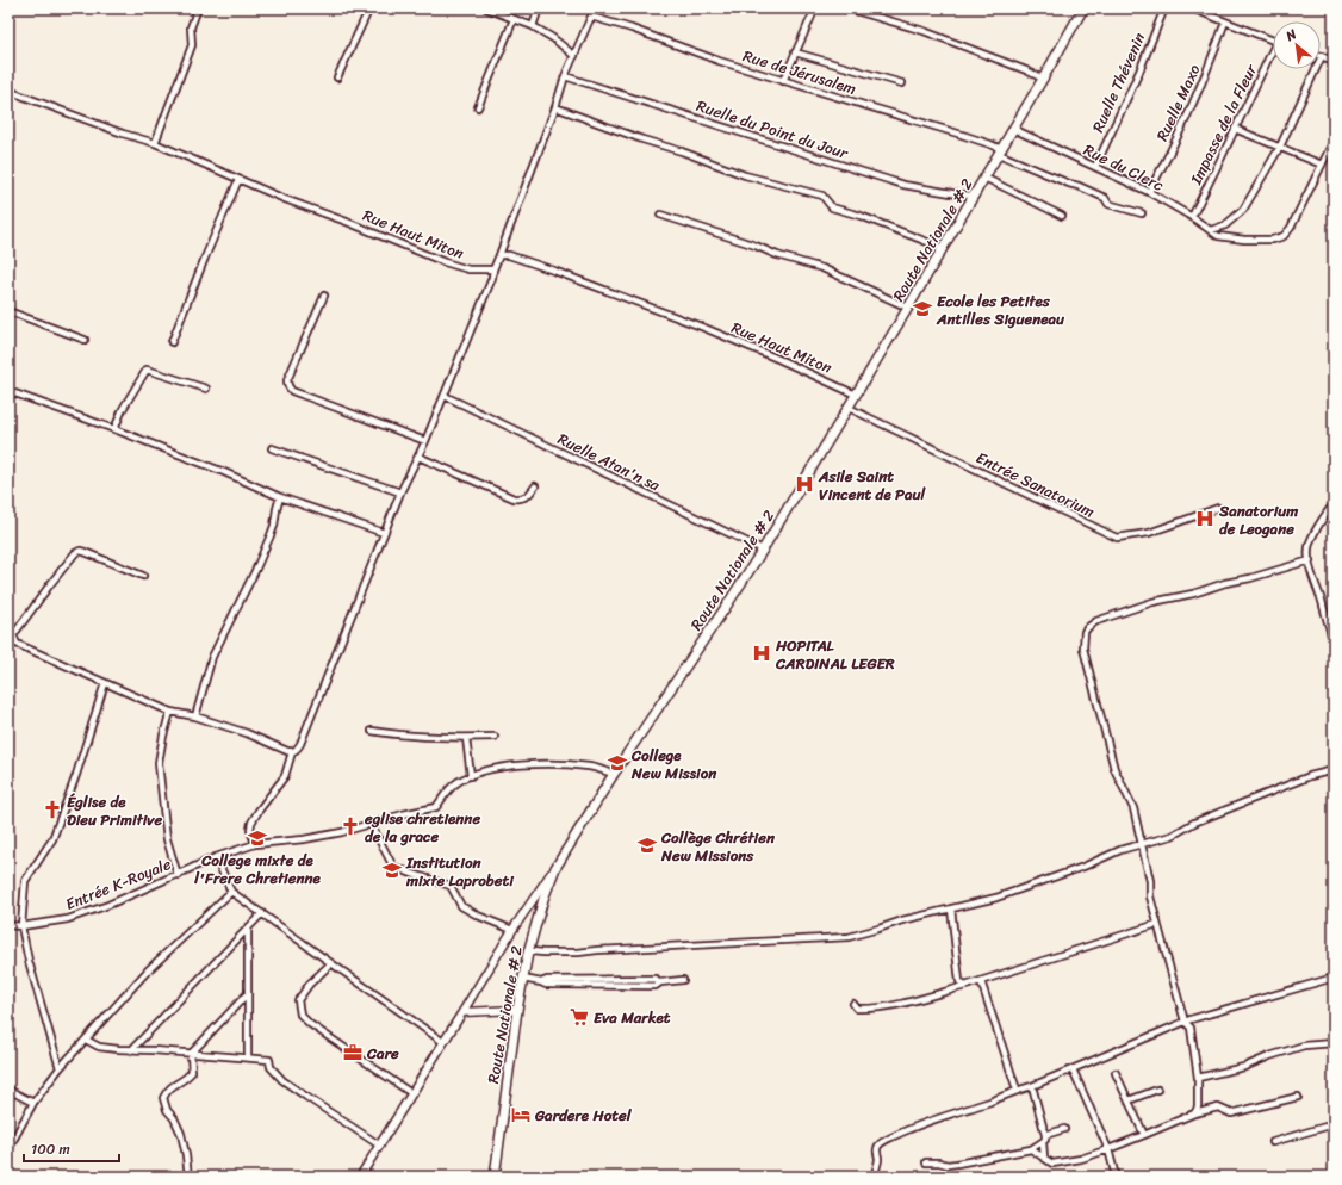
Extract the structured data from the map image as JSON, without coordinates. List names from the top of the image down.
{
  "streets": {
    "main road": ["Route Nationale # 2"],
    "street": [
      "Rue de Jérusalem",
      "Ruelle Thévenin",
      "Ruelle Maxo",
      "Impasse de la Fleur",
      "Ruelle du Point du Jour",
      "Rue du Clerc",
      "Rue Haut Miton",
      "Ruelle Atan'n sa",
      "Entrée Sanatorium",
      "Entrée K-Royale"
    ]
  },
  "crossings": [
    ["Rue de Jérusalem", "Route Nationale # 2"],
    ["Ruelle Thévenin", "Rue du Clerc"],
    ["Ruelle Maxo", "Rue du Clerc"],
    ["Impasse de la Fleur", "Rue du Clerc"],
    ["Ruelle du Point du Jour", "Route Nationale # 2"],
    ["Rue du Clerc", "Route Nationale # 2"],
    ["Rue Haut Miton", "Route Nationale # 2"],
    ["Route Nationale # 2", "Ruelle Atan'n sa"],
    ["Route Nationale # 2", "Entrée Sanatorium"],
    ["Route Nationale # 2", "Entrée K-Royale"]
  ],
  "places": {
    "school or university": [
      "Ecole les Petites Antilles Sigueneau",
      "College New Mission",
      "College mixte de l'Frere Chretienne",
      "Collège Chrétien New Missions",
      "Institution mixte Laprobeti"
    ],
    "hospital": ["Asile Saint Vincent de Paul", "Sanatorium de Leogane", "HOPITAL CARDINAL LEGER"],
    "church": ["Église de Dieu Primitive", "eglise chretienne de la grace"],
    "supermarket": ["Eva Market"],
    "office": ["Care"],
    "hotel": ["Gardere Hotel"]
  },
  "scale_bar": "100 m",
  "north": "top left"
}
